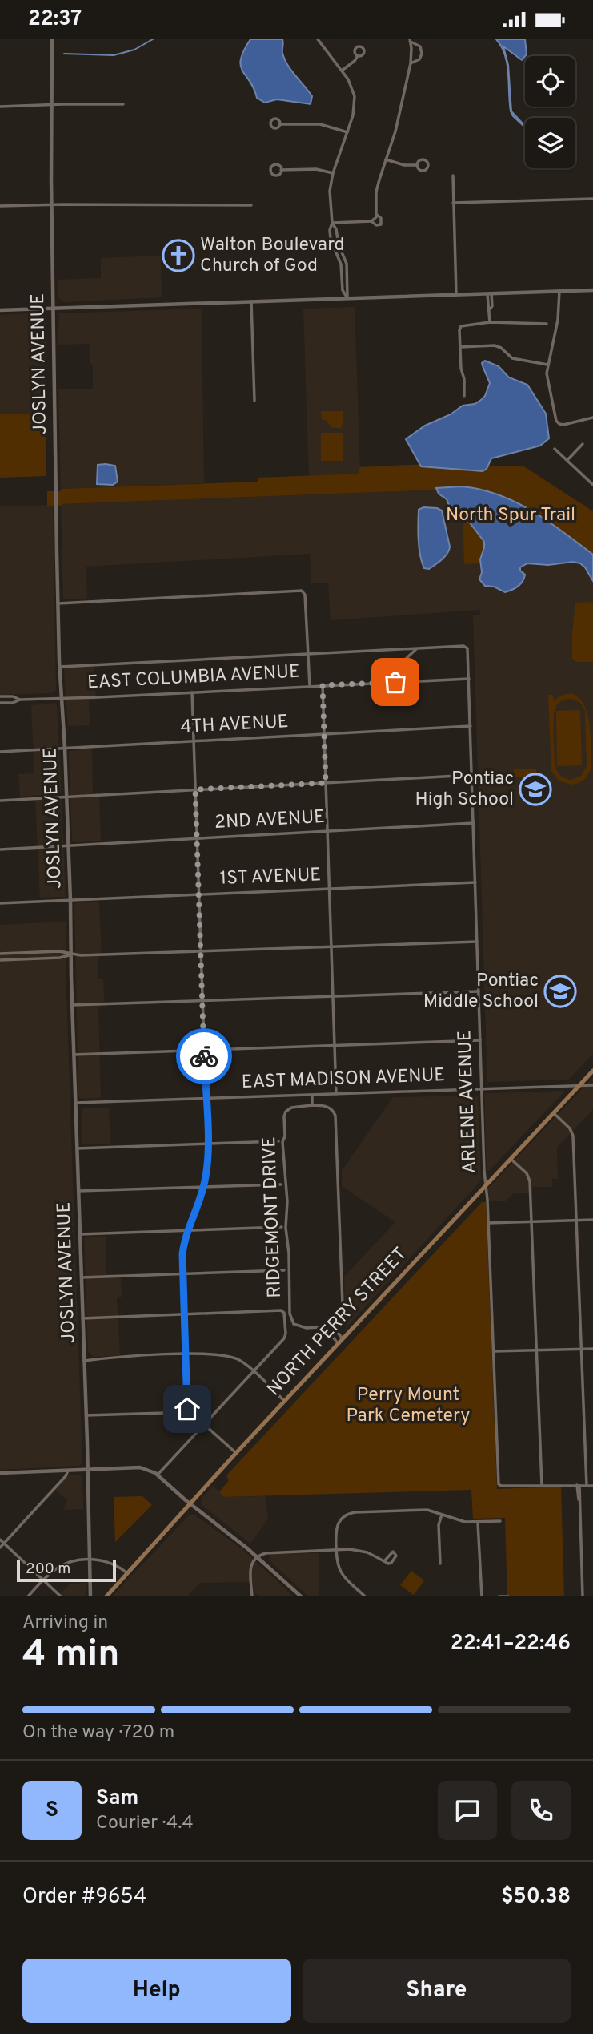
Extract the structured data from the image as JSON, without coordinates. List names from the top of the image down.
{
  "streets": {
    "main road": ["JOSLYN AVENUE", "NORTH PERRY STREET"],
    "street": [
      "EAST COLUMBIA AVENUE",
      "4TH AVENUE",
      "2ND AVENUE",
      "1ST AVENUE",
      "EAST MADISON AVENUE",
      "ARLENE AVENUE",
      "RIDGEMONT DRIVE"
    ]
  },
  "crossings": [
    ["JOSLYN AVENUE", "EAST COLUMBIA AVENUE"],
    ["JOSLYN AVENUE", "4TH AVENUE"],
    ["JOSLYN AVENUE", "2ND AVENUE"],
    ["JOSLYN AVENUE", "1ST AVENUE"],
    ["JOSLYN AVENUE", "EAST MADISON AVENUE"],
    ["EAST COLUMBIA AVENUE", "ARLENE AVENUE"],
    ["4TH AVENUE", "ARLENE AVENUE"],
    ["2ND AVENUE", "ARLENE AVENUE"],
    ["1ST AVENUE", "ARLENE AVENUE"],
    ["EAST MADISON AVENUE", "ARLENE AVENUE"],
    ["EAST MADISON AVENUE", "NORTH PERRY STREET"],
    ["ARLENE AVENUE", "NORTH PERRY STREET"]
  ],
  "parks": ["North Spur Trail", "Perry Mount Park Cemetery"],
  "places": {
    "church": ["Walton Boulevard Church of God"],
    "school or university": ["Pontiac High School", "Pontiac Middle School"]
  },
  "scale_bar": "200 m",
  "page": {
    "status": "22:37",
    "scale": "200 m",
    "heading": ["4 min", "Arriving in", "22:41–22:46"],
    "panel": [
      "Sam",
      "Courier · 4.4",
      "Order #9654",
      "$50.38"
    ],
    "bar": "On the way · 720 m",
    "round": "S",
    "buttons": ["Help", "Share"]
  }
}
